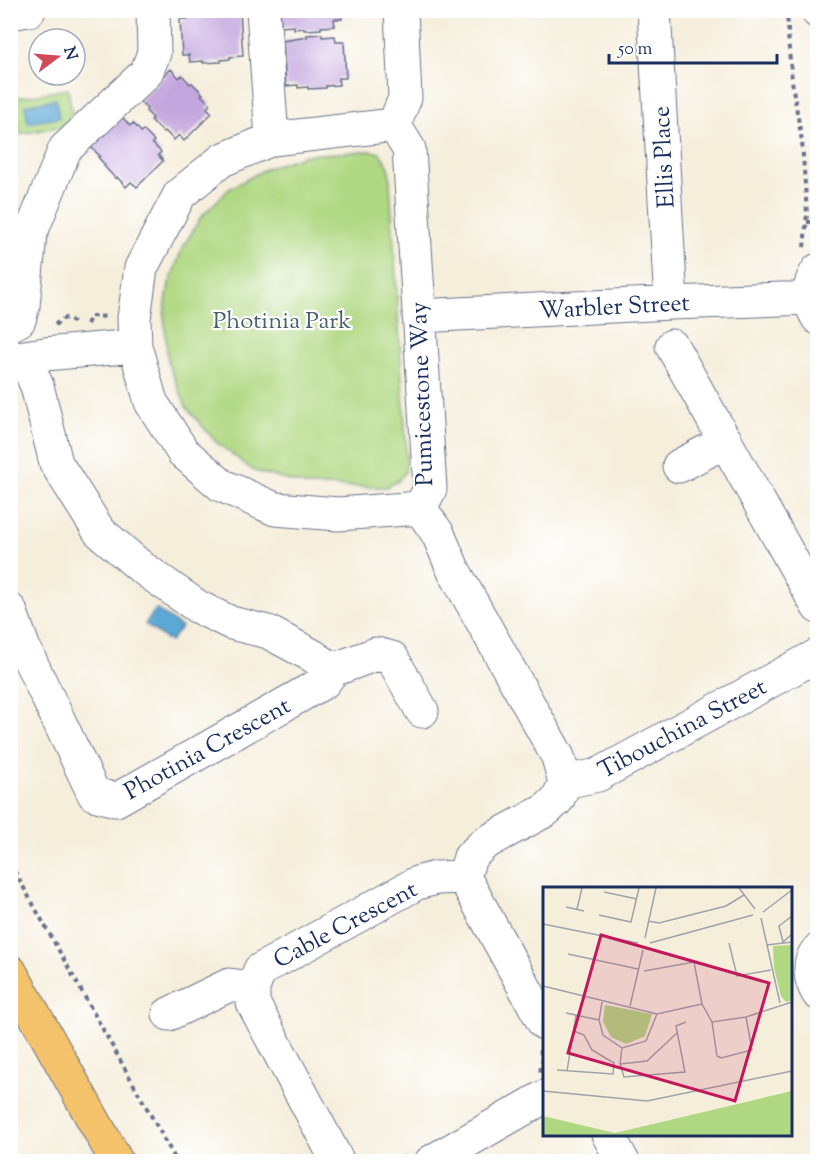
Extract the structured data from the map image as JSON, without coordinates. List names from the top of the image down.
{
  "streets": {
    "street": [
      "Ellis Place",
      "Warbler Street",
      "Pumicestone Way",
      "Tibouchina Street",
      "Photinia Crescent",
      "Cable Crescent"
    ]
  },
  "crossings": [
    ["Ellis Place", "Warbler Street"],
    ["Warbler Street", "Pumicestone Way"],
    ["Pumicestone Way", "Tibouchina Street"],
    ["Tibouchina Street", "Cable Crescent"]
  ],
  "parks": ["Photinia Park"],
  "scale_bar": "50 m",
  "north": "right"
}
